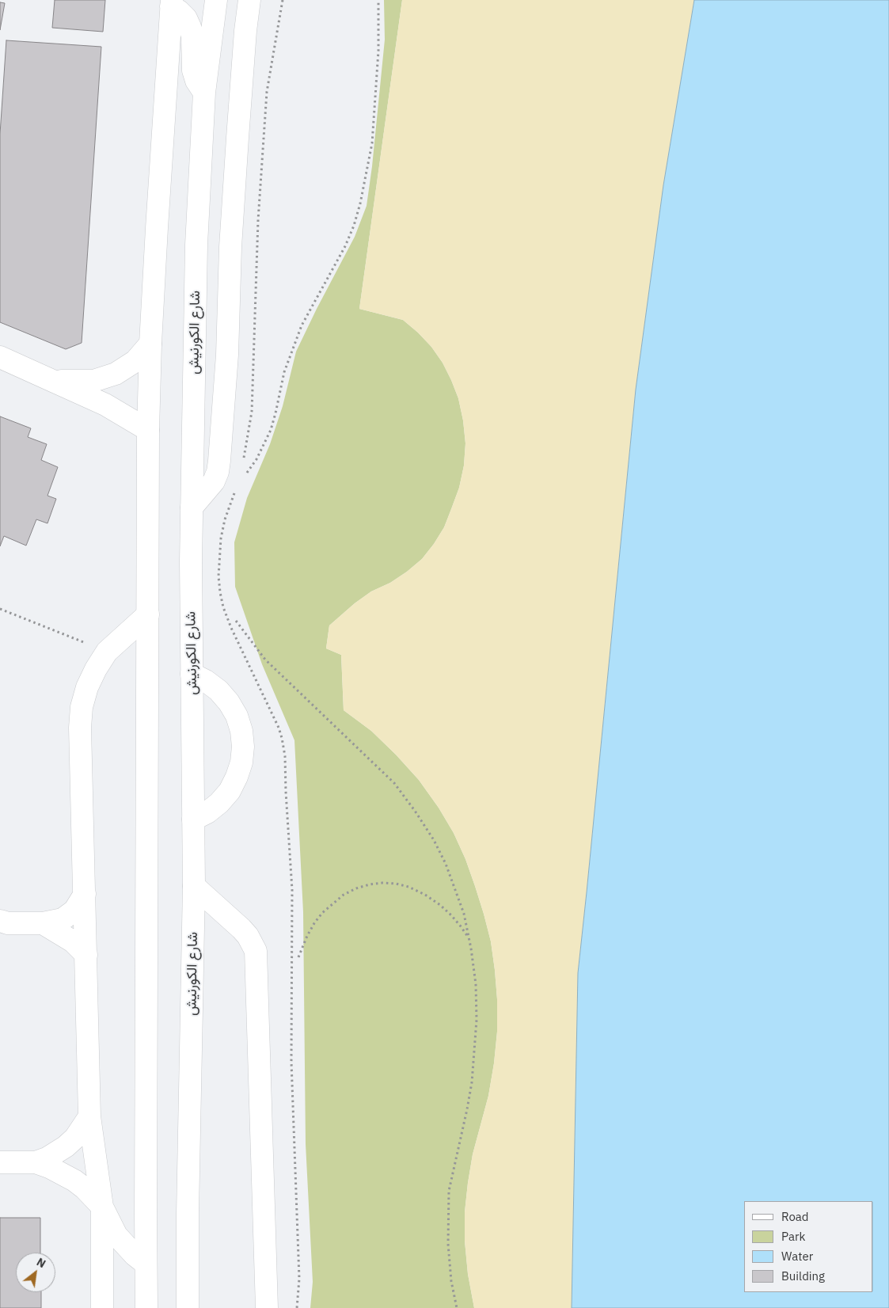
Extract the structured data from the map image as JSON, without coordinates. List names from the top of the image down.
{
  "streets": {
    "main road": ["شارع الكورنيش"]
  },
  "legend": [
    "Road",
    "Park",
    "Water",
    "Building"
  ],
  "north": "top right"
}
